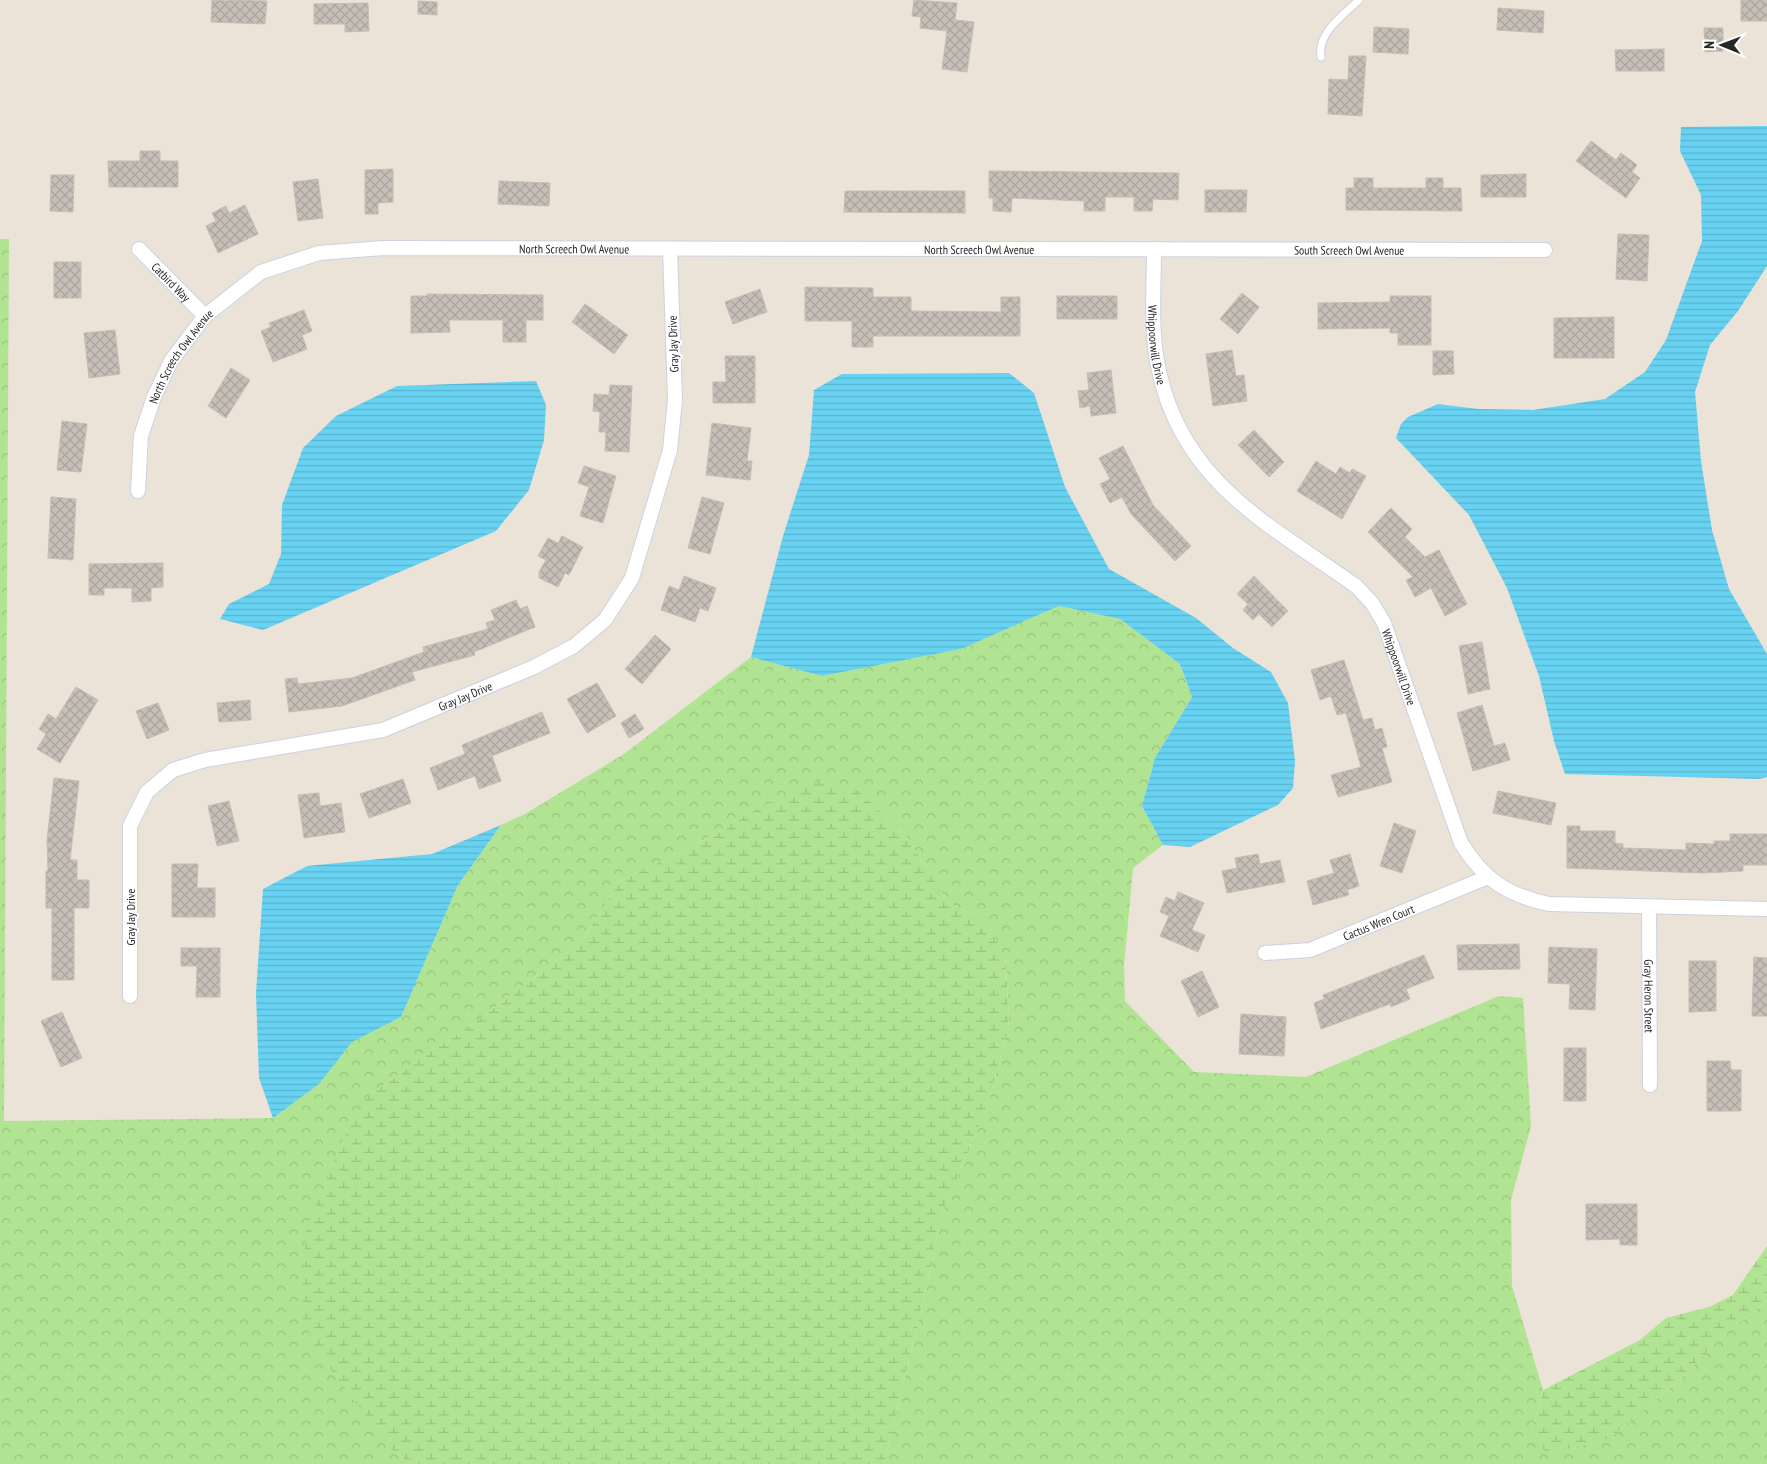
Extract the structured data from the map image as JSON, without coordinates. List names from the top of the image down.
{
  "streets": {
    "street": [
      "North Screech Owl Avenue",
      "South Screech Owl Avenue",
      "Catbird Way",
      "Gray Jay Drive",
      "Whippoorwill Drive",
      "Cactus Wren Court",
      "Gray Heron Street"
    ]
  },
  "crossings": [
    ["North Screech Owl Avenue", "South Screech Owl Avenue"],
    ["North Screech Owl Avenue", "Catbird Way"],
    ["North Screech Owl Avenue", "Gray Jay Drive"],
    ["North Screech Owl Avenue", "Whippoorwill Drive"],
    ["South Screech Owl Avenue", "Whippoorwill Drive"],
    ["Whippoorwill Drive", "Cactus Wren Court"],
    ["Whippoorwill Drive", "Gray Heron Street"]
  ],
  "north": "left"
}
